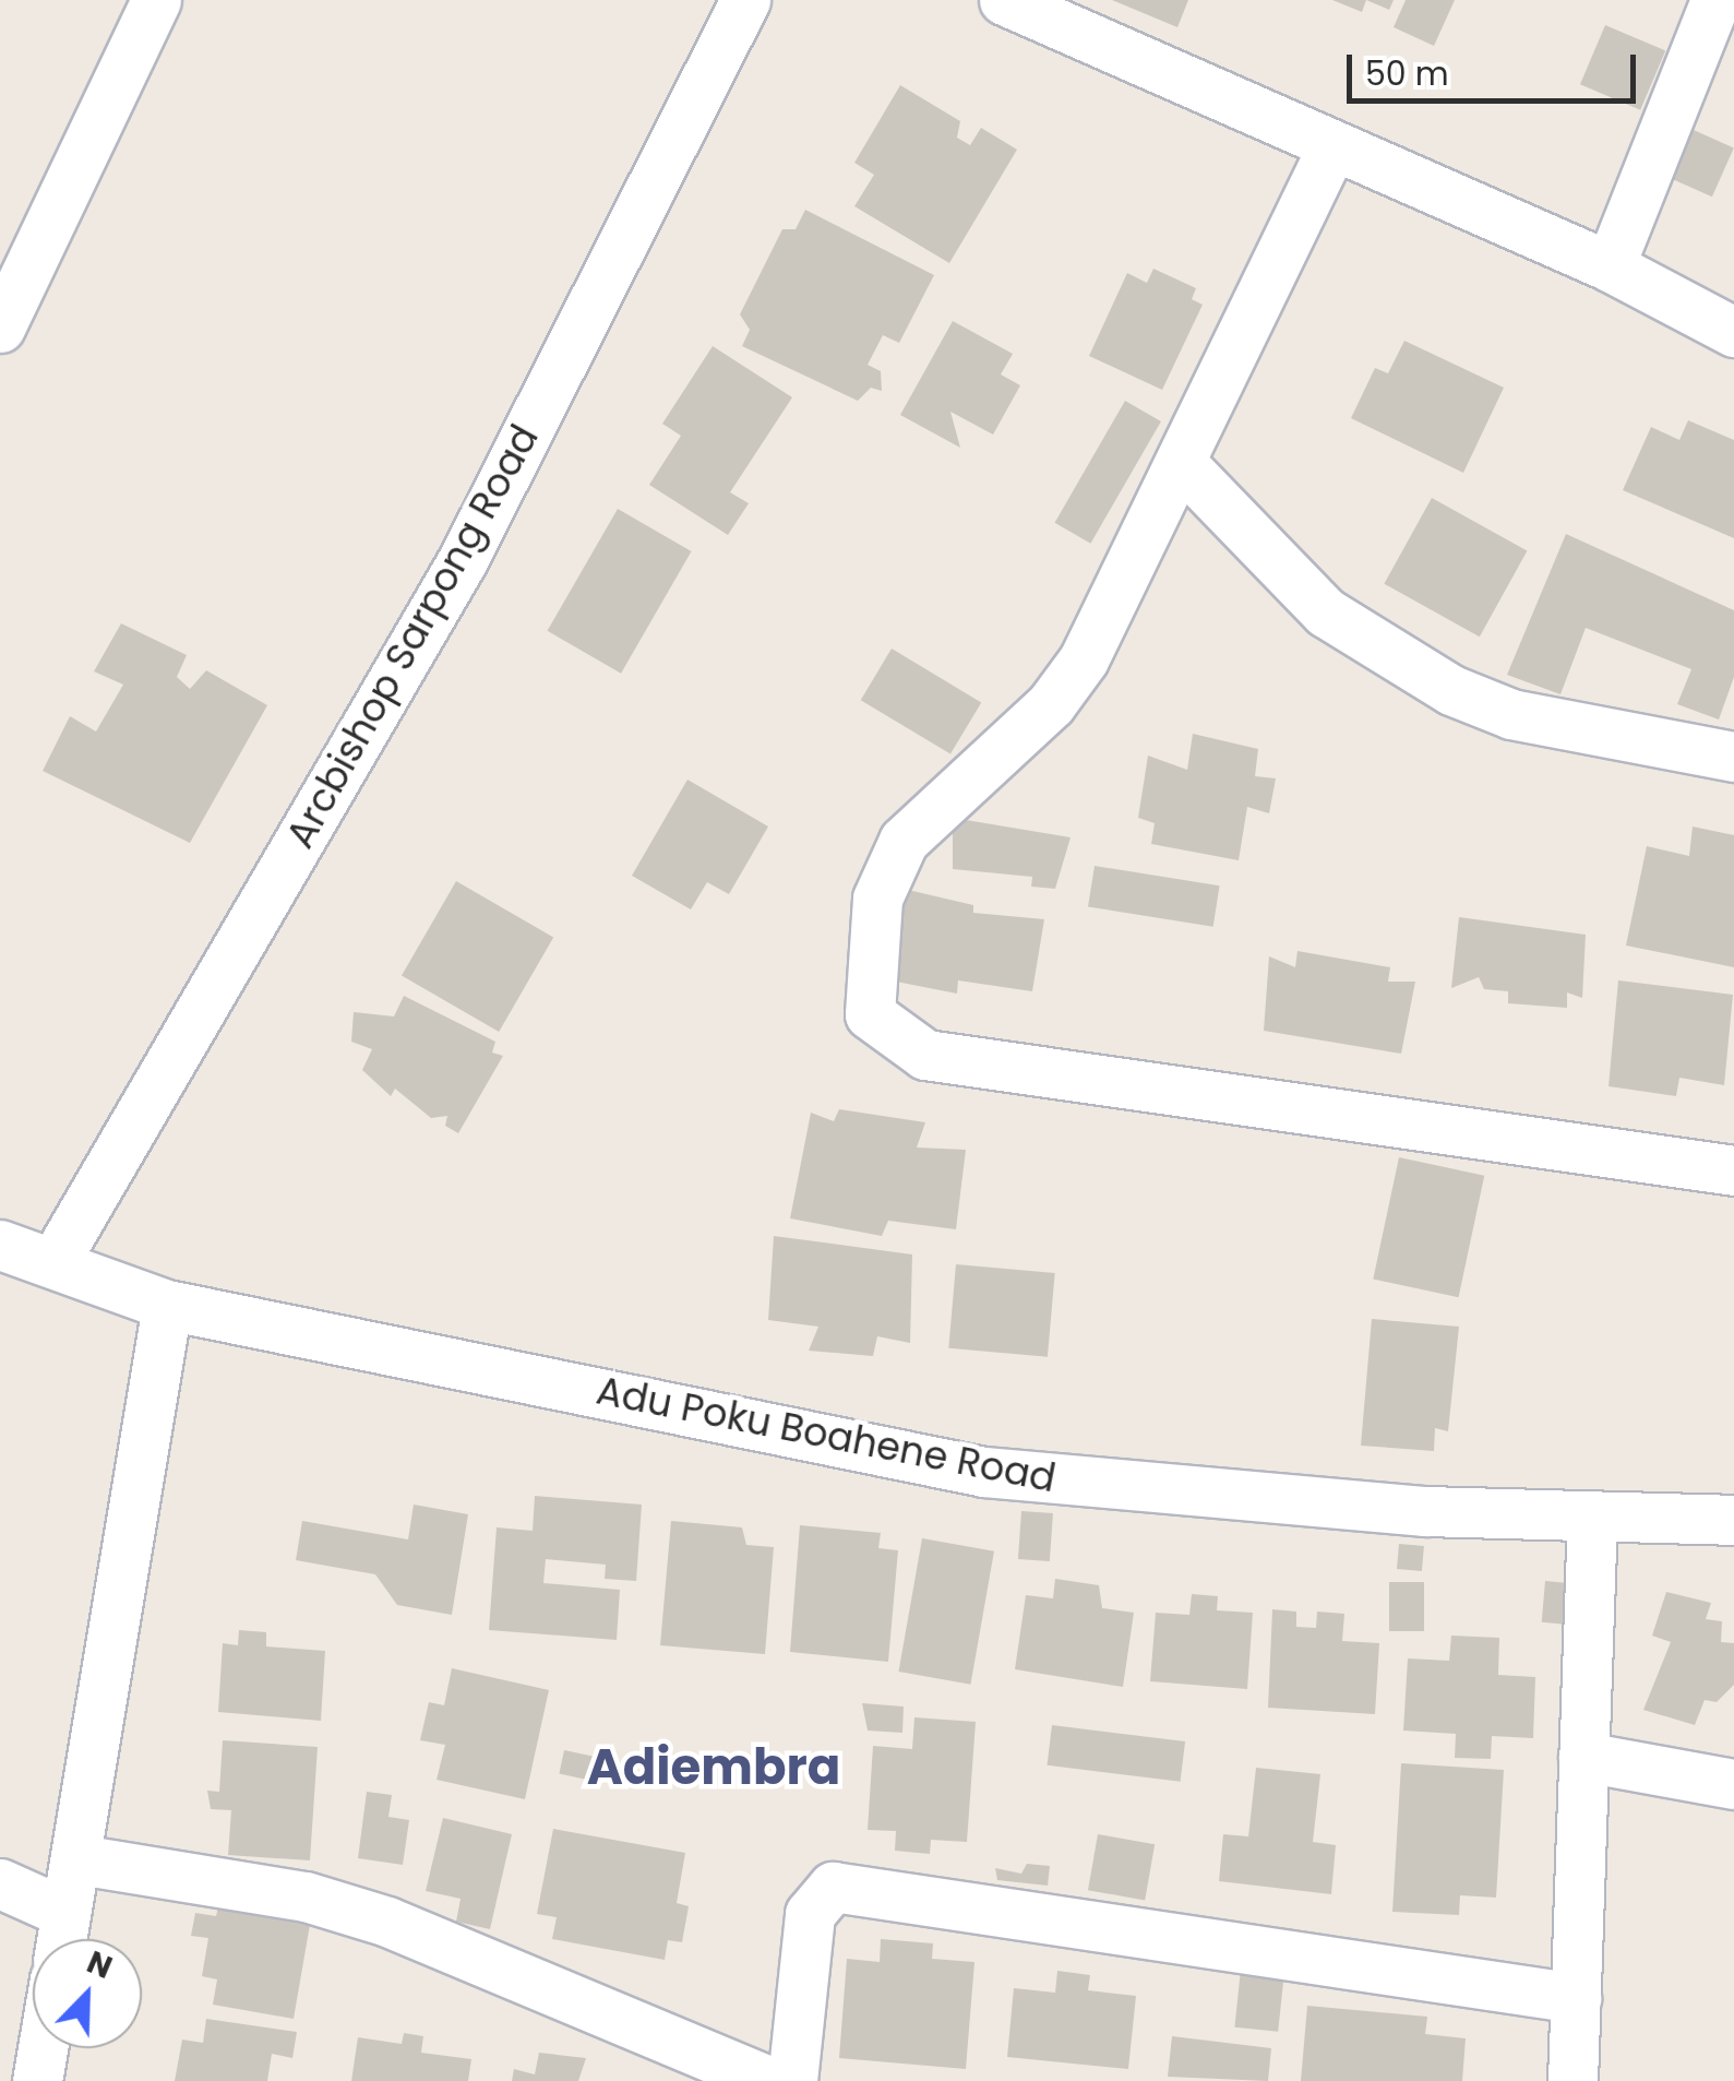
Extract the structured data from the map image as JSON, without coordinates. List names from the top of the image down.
{
  "streets": {
    "street": ["Arcbishop Sarpong Road", "Adu Poku Boahene Road"]
  },
  "crossings": [
    ["Arcbishop Sarpong Road", "Adu Poku Boahene Road"]
  ],
  "districts": ["Adiembra"],
  "scale_bar": "50 m",
  "north": "top right"
}
